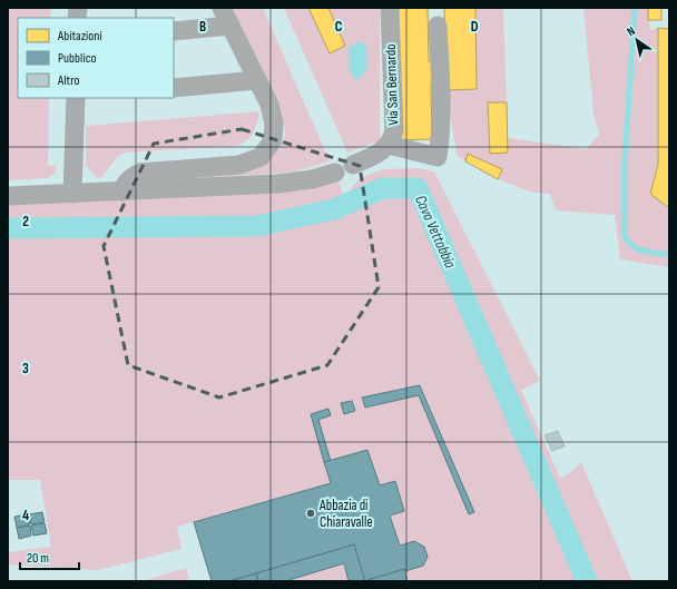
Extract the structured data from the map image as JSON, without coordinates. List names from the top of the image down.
{
  "streets": {
    "street": ["Via San Bernardo"]
  },
  "water": ["Cavo Vettabbia"],
  "places": ["Abbazia di Chiaravalle"],
  "legend": ["Abitazioni", "Pubblico", "Altro"],
  "scale_bar": "20 m",
  "north": "top left",
  "grid": {
    "columns": ["B", "C", "D"],
    "rows": ["2", "3", "4"]
  }
}
